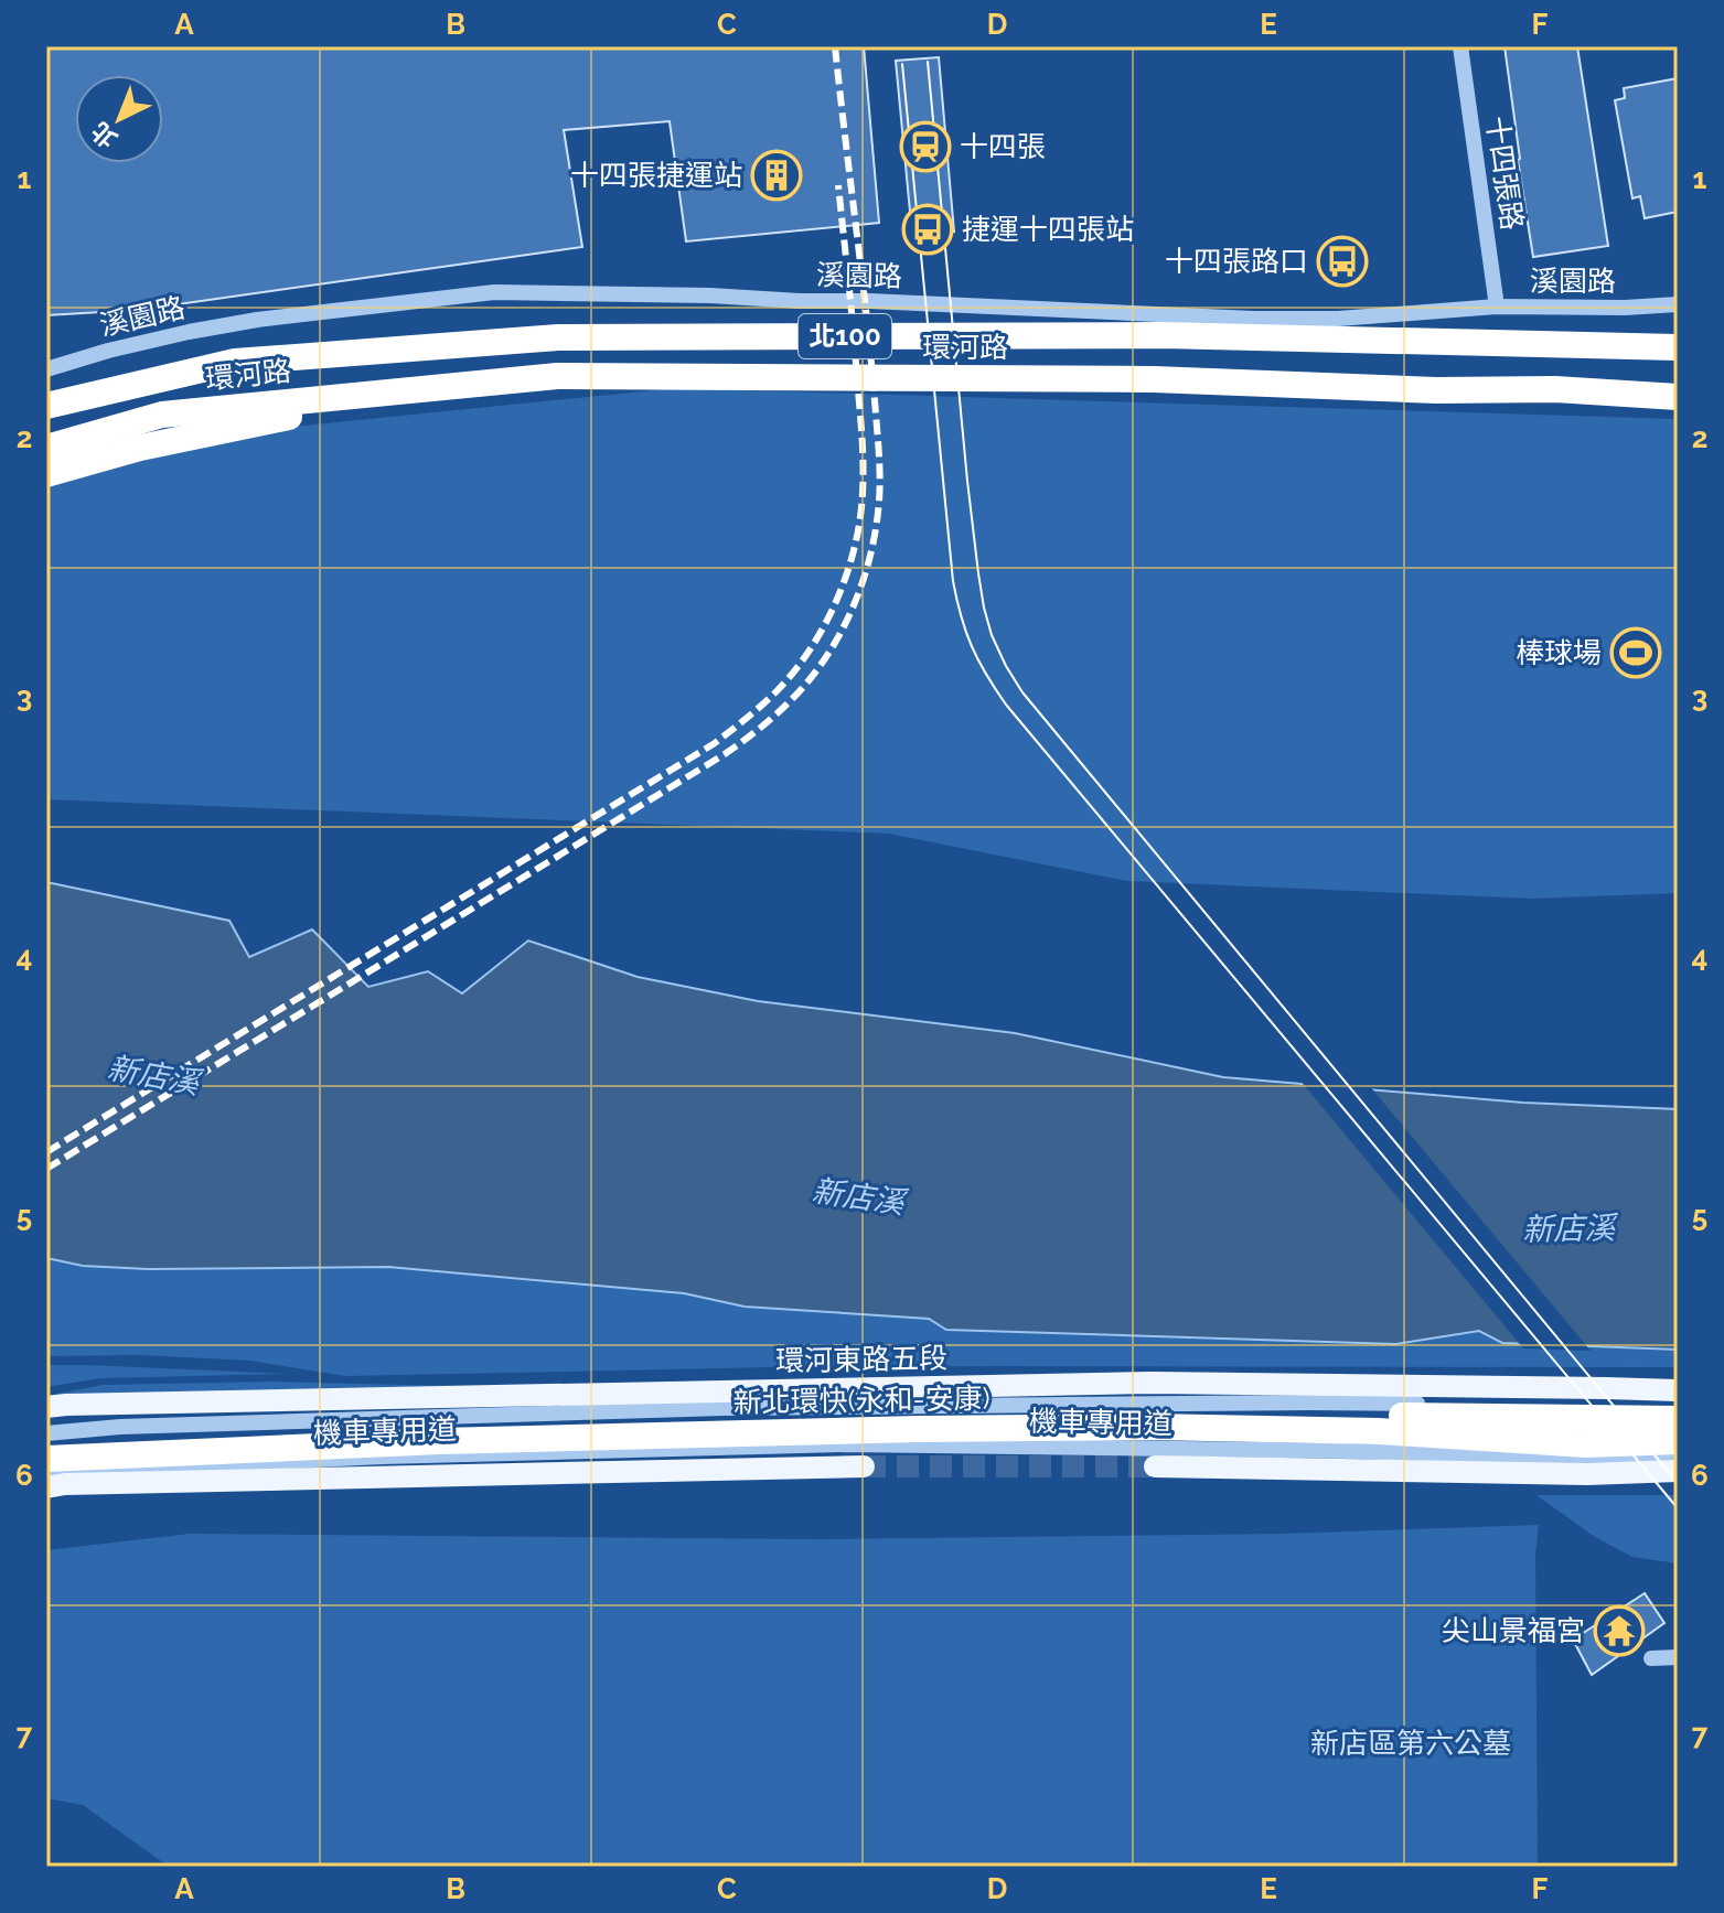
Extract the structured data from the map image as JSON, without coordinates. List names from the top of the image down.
{
  "streets": {
    "highway": ["北100", "環河路", "新北環快(永和-安康)"],
    "main road": ["環河東路五段"],
    "street": ["十四張路", "溪園路", "機車專用道"]
  },
  "crossings": [
    ["十四張路", "溪園路"]
  ],
  "water": ["新店溪"],
  "parks": ["新店區第六公墓"],
  "places": {
    "station": ["十四張"],
    "building": ["十四張捷運站"],
    "bus stop": ["捷運十四張站", "十四張路口"],
    "sports": ["棒球場"],
    "temple": ["尖山景福宮"]
  },
  "north": "bottom left",
  "grid": {
    "columns": [
      "A",
      "B",
      "C",
      "D",
      "E",
      "F"
    ],
    "rows": [
      "1",
      "2",
      "3",
      "4",
      "5",
      "6",
      "7"
    ]
  }
}
